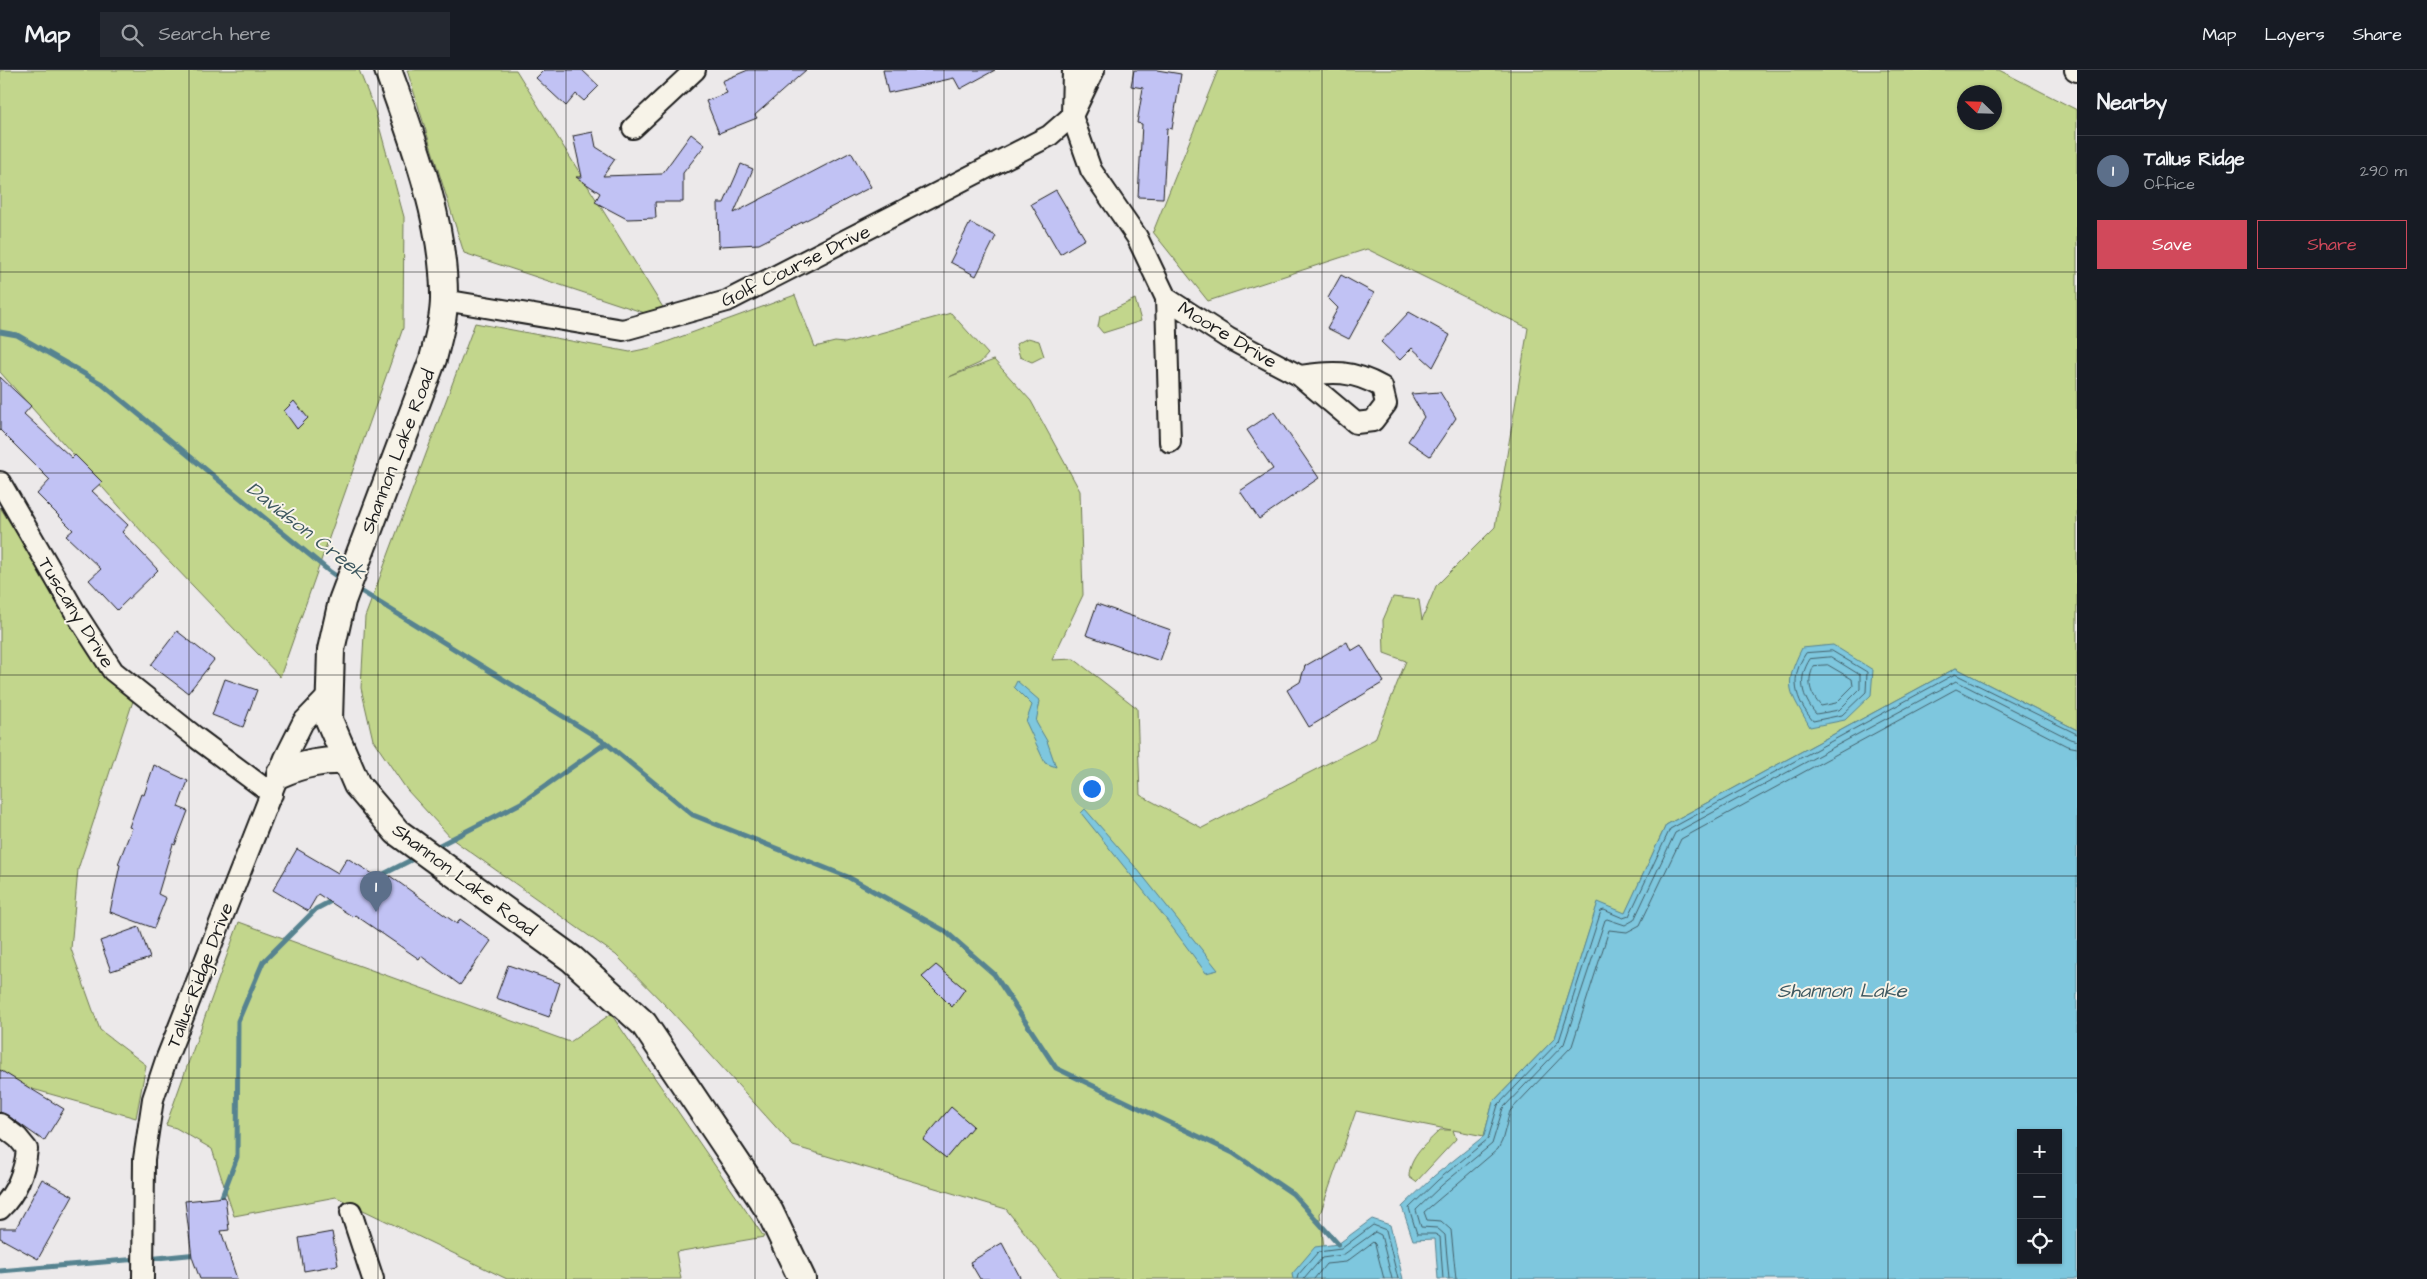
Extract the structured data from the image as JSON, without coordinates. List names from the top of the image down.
{
  "streets": {
    "main road": ["Shannon Lake Road"],
    "street": [
      "Golf Course Drive",
      "Moore Drive",
      "Tuscany Drive",
      "Tallus Ridge Drive"
    ]
  },
  "crossings": [
    ["Golf Course Drive", "Moore Drive"],
    ["Golf Course Drive", "Shannon Lake Road"],
    ["Shannon Lake Road", "Tallus Ridge Drive"],
    ["Tuscany Drive", "Tallus Ridge Drive"]
  ],
  "water": ["Davidson Creek", "Shannon Lake"],
  "north": "top left",
  "page": {
    "header": "Map",
    "search": "Search here",
    "nav": ["Map", "Layers", "Share"],
    "heading": "Nearby",
    "list": [
      {
        "mark": "1",
        "name": "Tallus Ridge",
        "note": "Office",
        "value": "290 m"
      }
    ],
    "buttons": ["Save", "Share"],
    "pins": "1",
    "map_buttons": ["+", "−"]
  }
}
